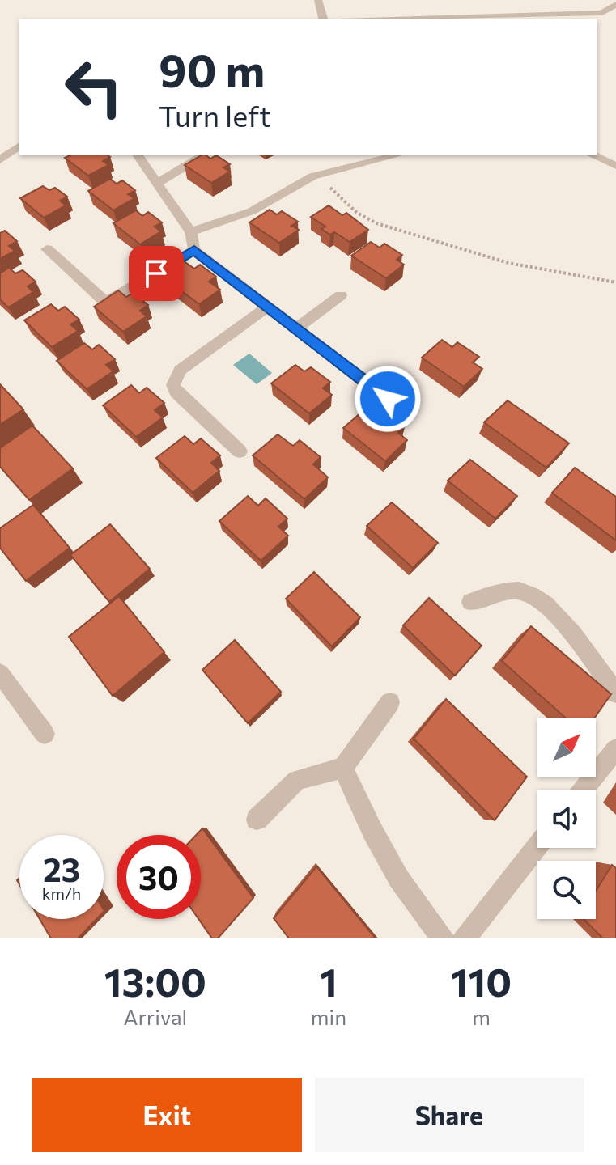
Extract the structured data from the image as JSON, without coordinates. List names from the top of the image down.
{
  "north": "top right",
  "page": {
    "turn": ["90 m", "Turn left"],
    "speed": "23 km/h",
    "limit": "30",
    "eta": [
      "13:00",
      "Arrival",
      "1",
      "min",
      "110",
      "m"
    ],
    "buttons": ["Exit", "Share"]
  }
}
